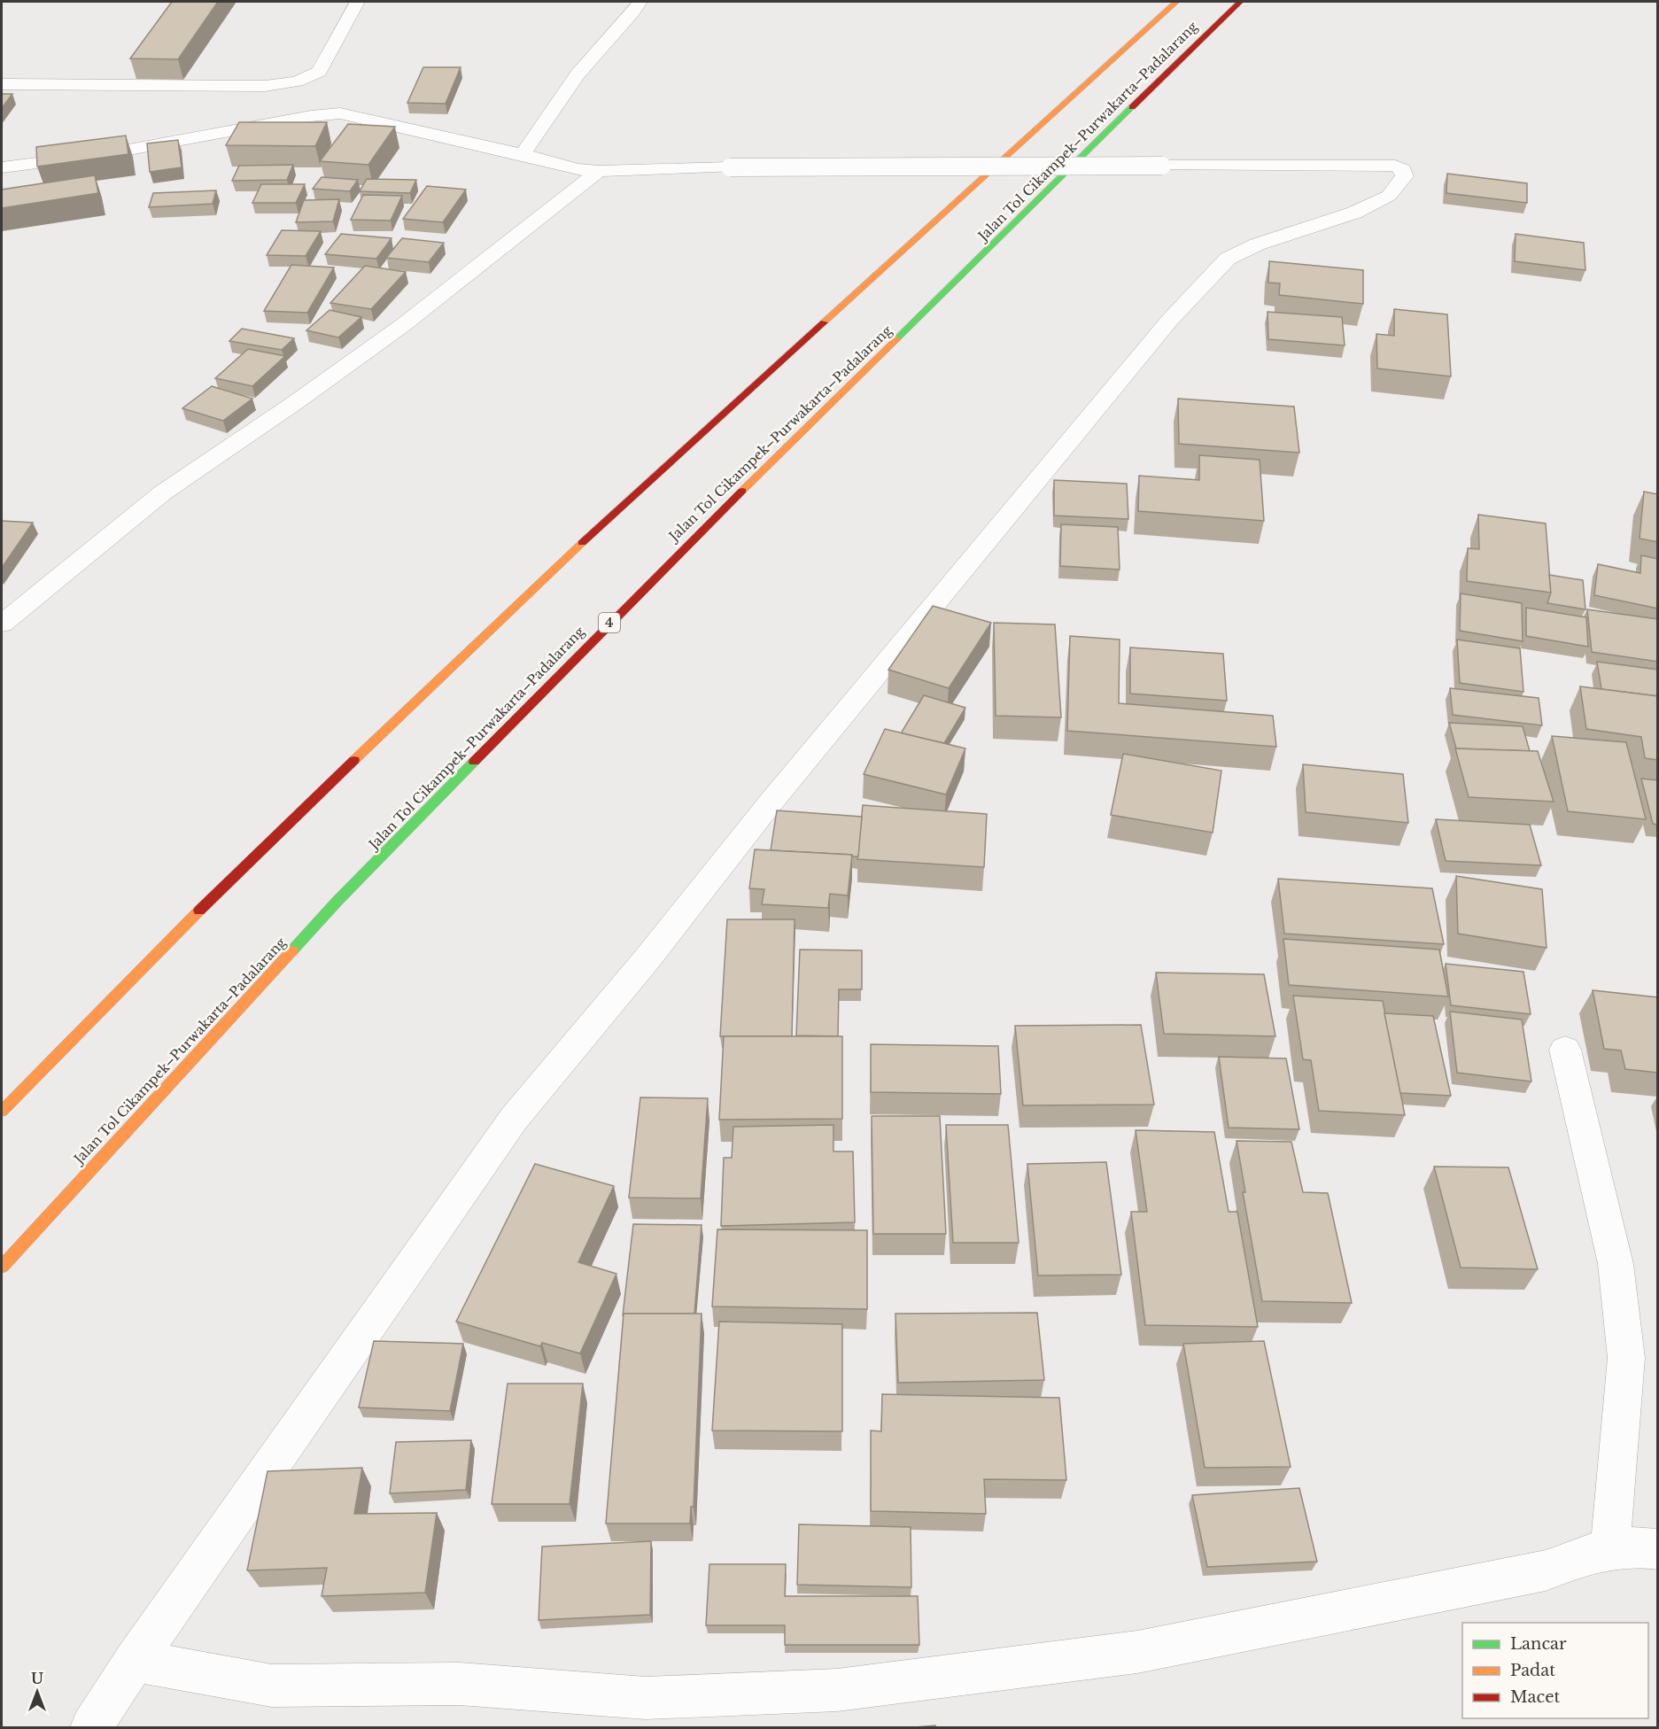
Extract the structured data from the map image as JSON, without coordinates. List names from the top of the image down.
{
  "streets": {
    "highway": ["Jalan Tol Cikampek–Purwakarta–Padalarang", "4"]
  },
  "legend": ["Lancar", "Padat", "Macet"],
  "north": "top"
}
